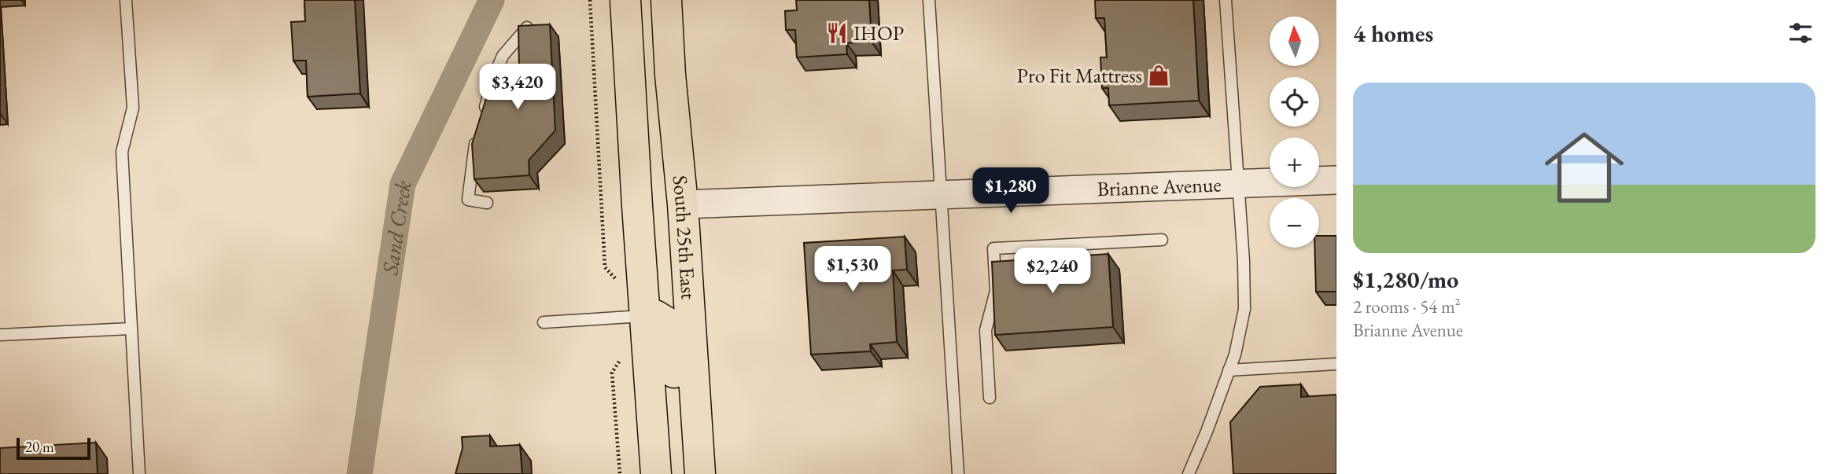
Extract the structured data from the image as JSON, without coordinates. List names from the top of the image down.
{
  "streets": {
    "main road": ["South 25th East"],
    "street": ["Brianne Avenue"]
  },
  "crossings": [
    ["Brianne Avenue", "South 25th East"]
  ],
  "water": ["Sand Creek"],
  "places": {
    "restaurant": ["IHOP"],
    "shop": ["Pro Fit Mattress"]
  },
  "scale_bar": "20 m",
  "north": "top",
  "page": {
    "heading": "4 homes",
    "map_buttons": ["+", "−"],
    "price": [
      "$3,420",
      "$1,280",
      "$1,530",
      "$2,240"
    ],
    "list": [
      {
        "name": "$1,280/mo",
        "note": "2 rooms · 54 m² · Brianne Avenue"
      }
    ],
    "scale": "20 m"
  }
}
